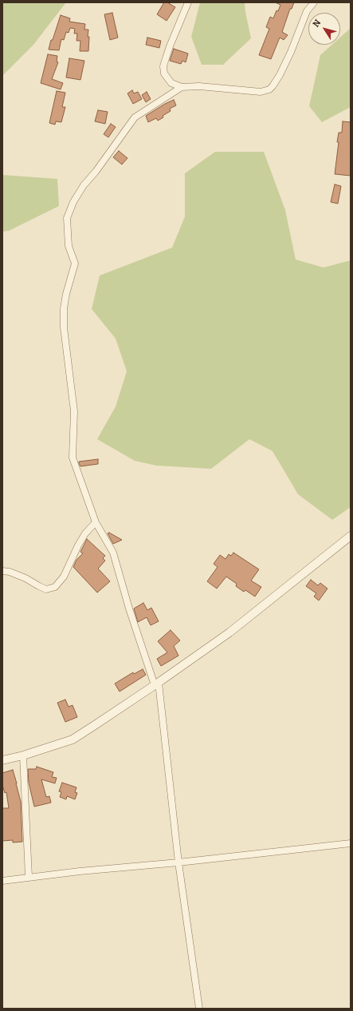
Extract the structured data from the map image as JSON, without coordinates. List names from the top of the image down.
{
  "north": "top left"
}
